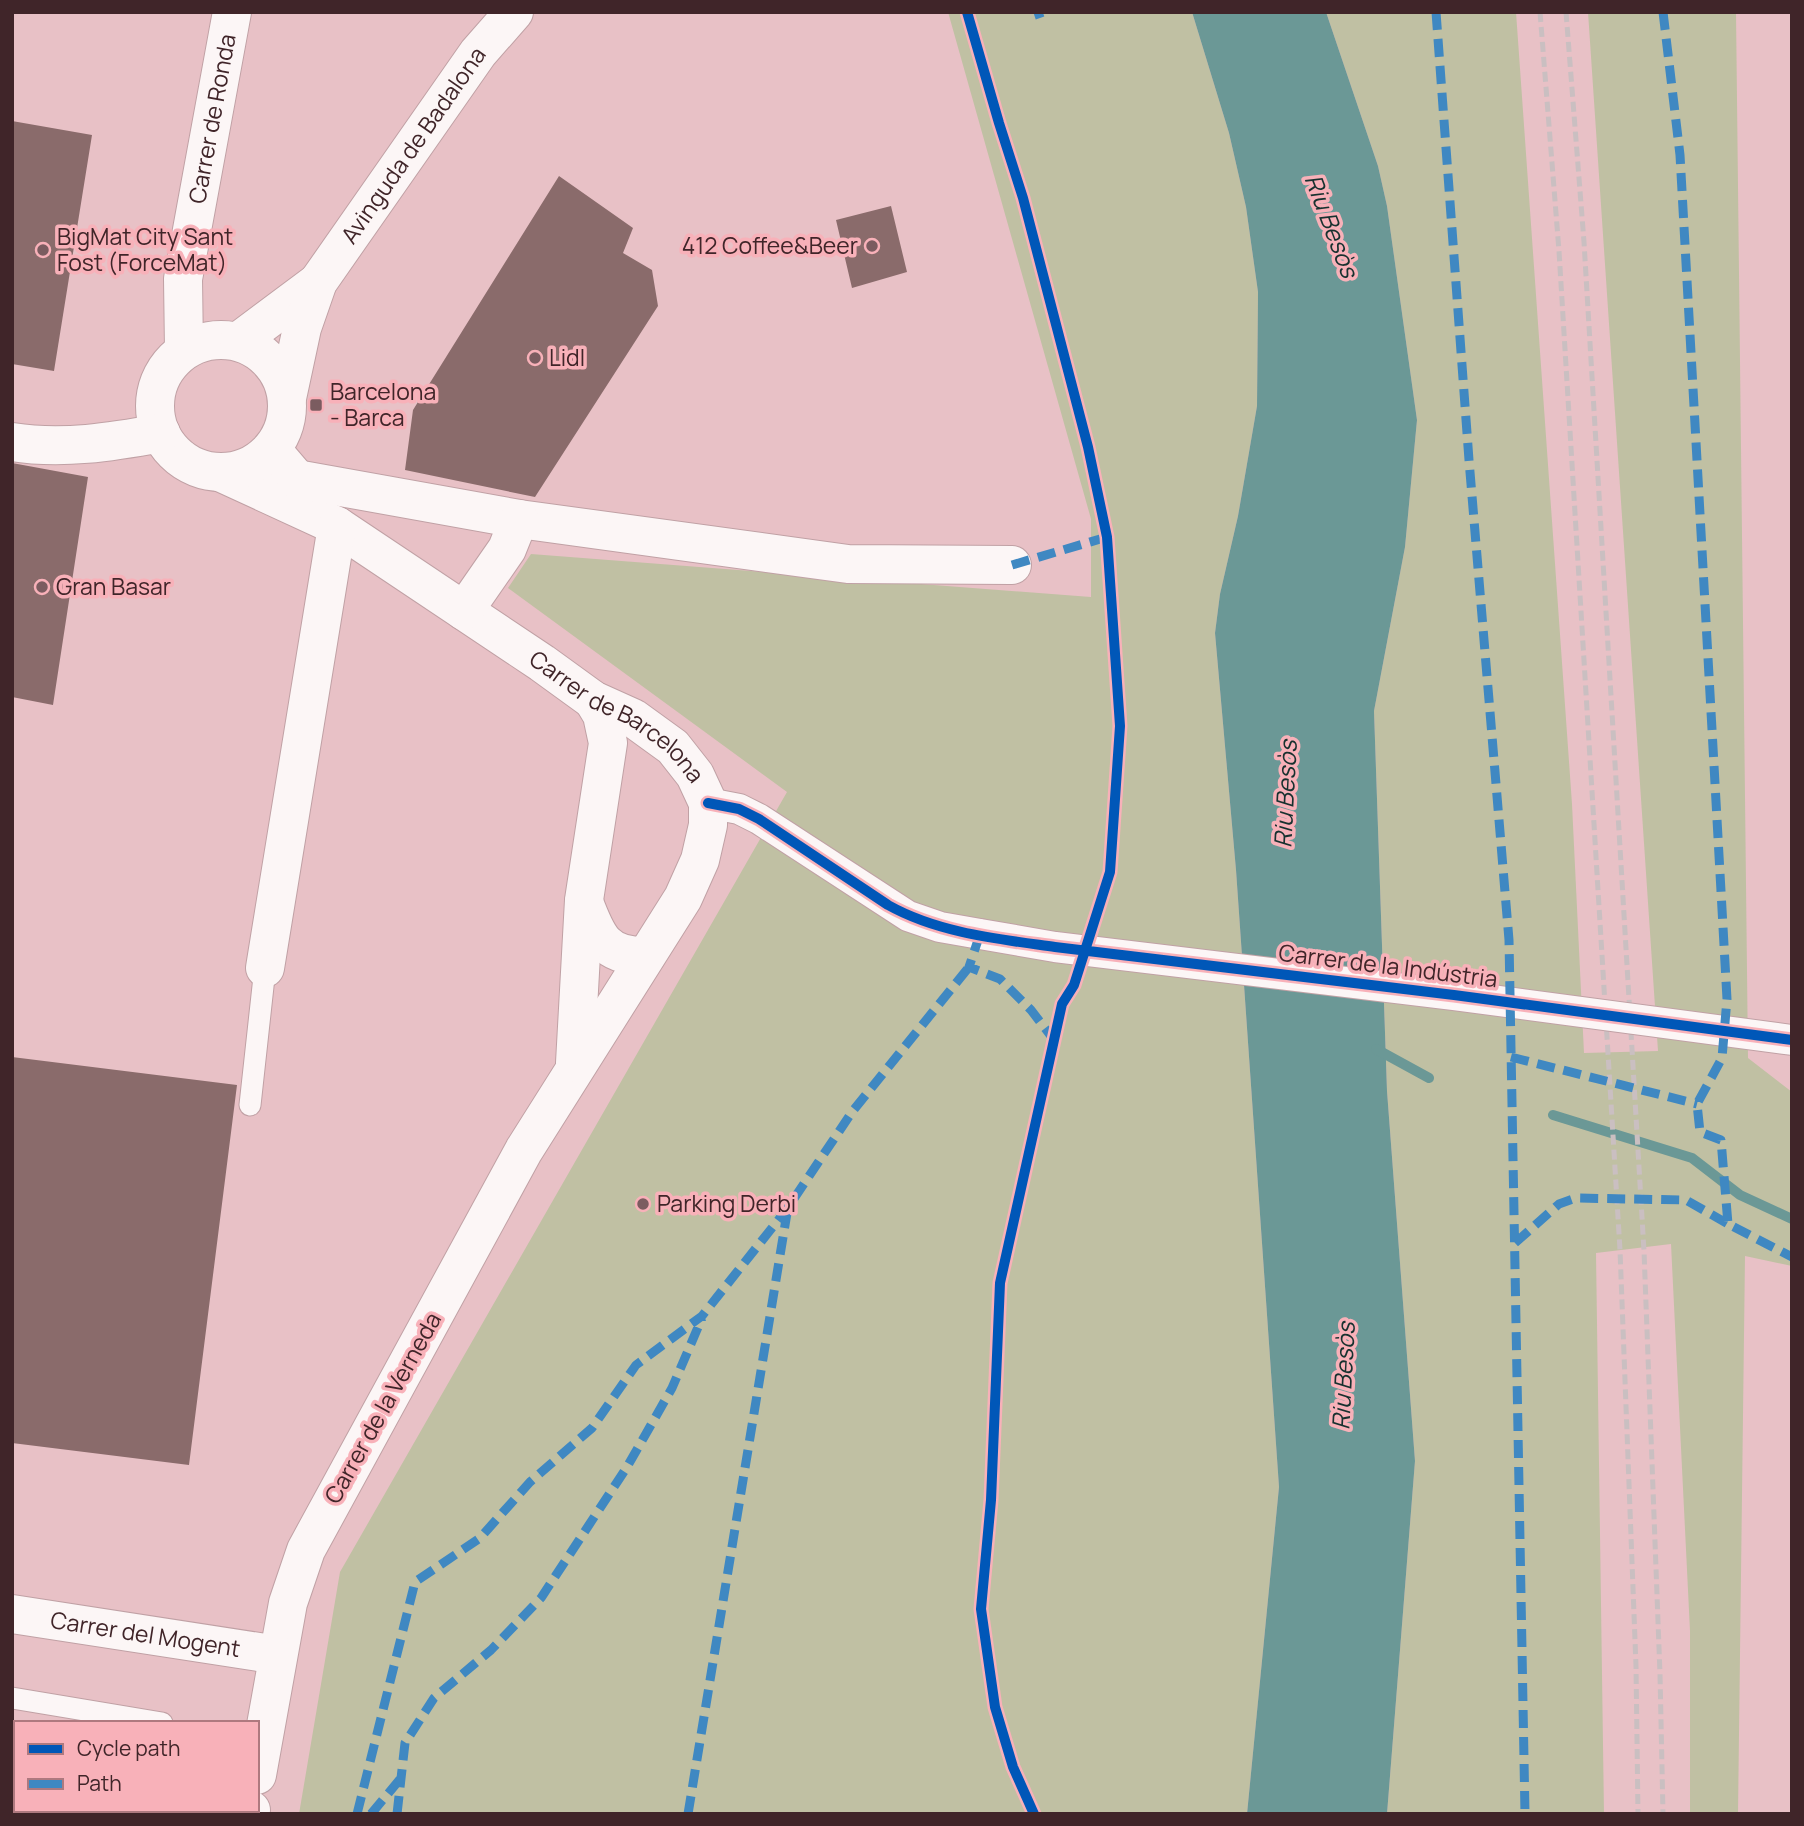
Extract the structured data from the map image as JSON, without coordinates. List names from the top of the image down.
{
  "streets": {
    "street": [
      "Carrer de Ronda",
      "Avinguda de Badalona",
      "Carrer de Barcelona",
      "Carrer de la Indústria",
      "Carrer de la Verneda",
      "Carrer del Mogent"
    ]
  },
  "crossings": [
    ["Carrer de Ronda", "Avinguda de Badalona"],
    ["Carrer de Ronda", "Carrer de Barcelona"],
    ["Avinguda de Badalona", "Carrer de Barcelona"],
    ["Carrer de Barcelona", "Carrer de la Indústria"],
    ["Carrer de Barcelona", "Carrer de la Verneda"],
    ["Carrer de la Verneda", "Carrer del Mogent"]
  ],
  "water": ["Riu Besòs"],
  "places": {
    "other": [
      "412 Coffee&Beer",
      "BigMat City Sant Fost (ForceMat)",
      "Lidl",
      "Gran Basar",
      "Parking Derbi"
    ],
    "transit": ["Barcelona - Barca"]
  },
  "legend": ["Cycle path", "Path"]
}
